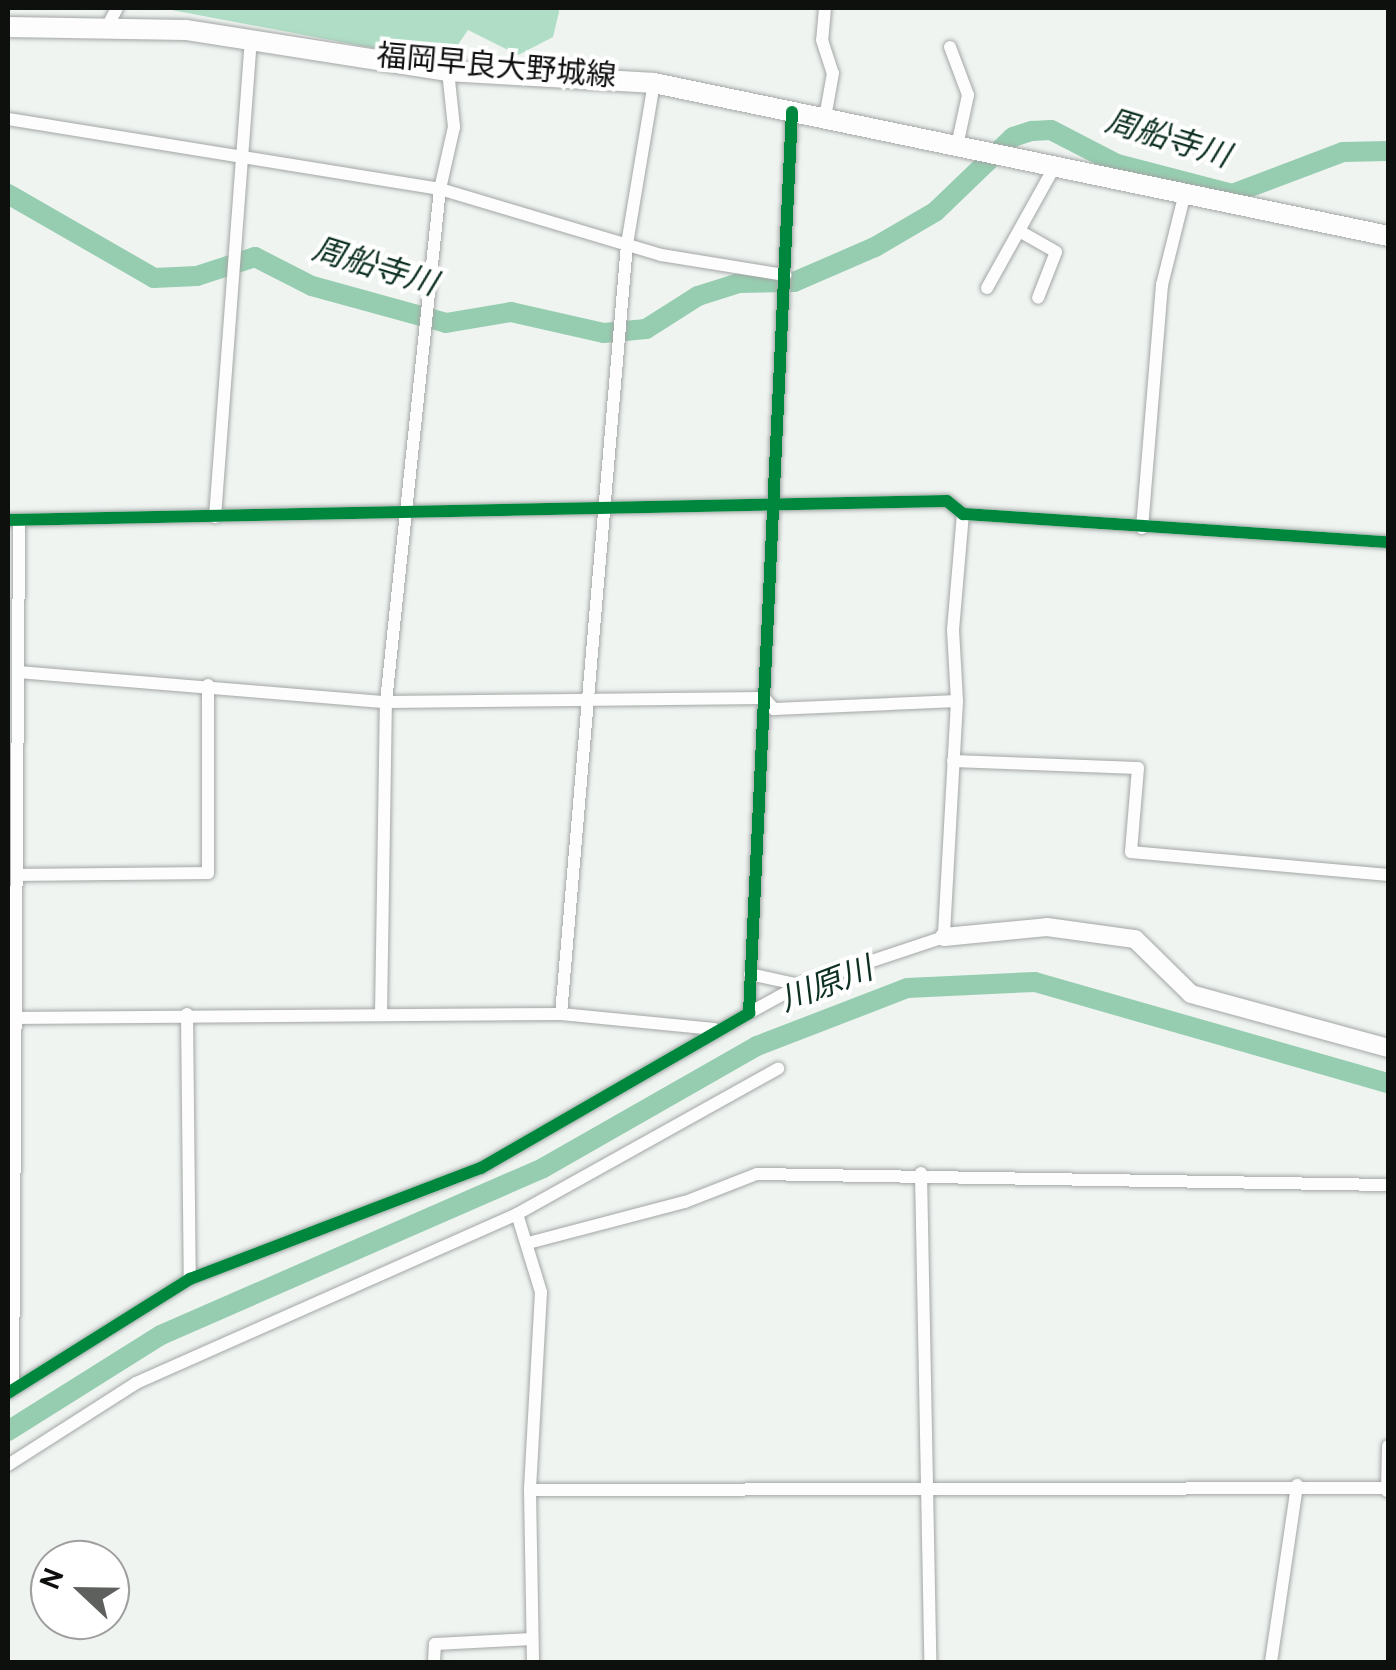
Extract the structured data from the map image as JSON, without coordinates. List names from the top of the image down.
{
  "streets": {
    "main road": ["福岡早良大野城線"]
  },
  "water": ["周船寺川", "川原川"],
  "north": "left"
}
